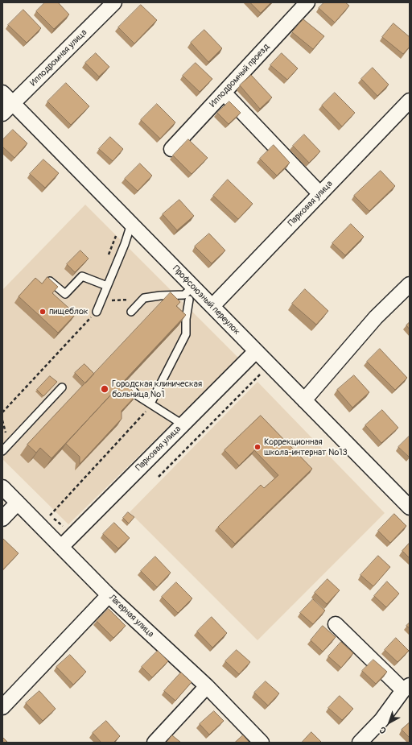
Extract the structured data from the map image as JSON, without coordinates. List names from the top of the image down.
{
  "streets": {
    "street": [
      "Ипподромная улица",
      "Ипподромный проезд",
      "Парковая улица",
      "Профсоюзный переулок",
      "Лагерная улица"
    ]
  },
  "crossings": [
    ["Ипподромная улица", "Профсоюзный переулок"],
    ["Парковая улица", "Профсоюзный переулок"],
    ["Парковая улица", "Лагерная улица"]
  ],
  "places": ["пищеблок", "Городская клиническая больница №1", "Коррекционная школа-интернат №13"],
  "north": "bottom left"
}
